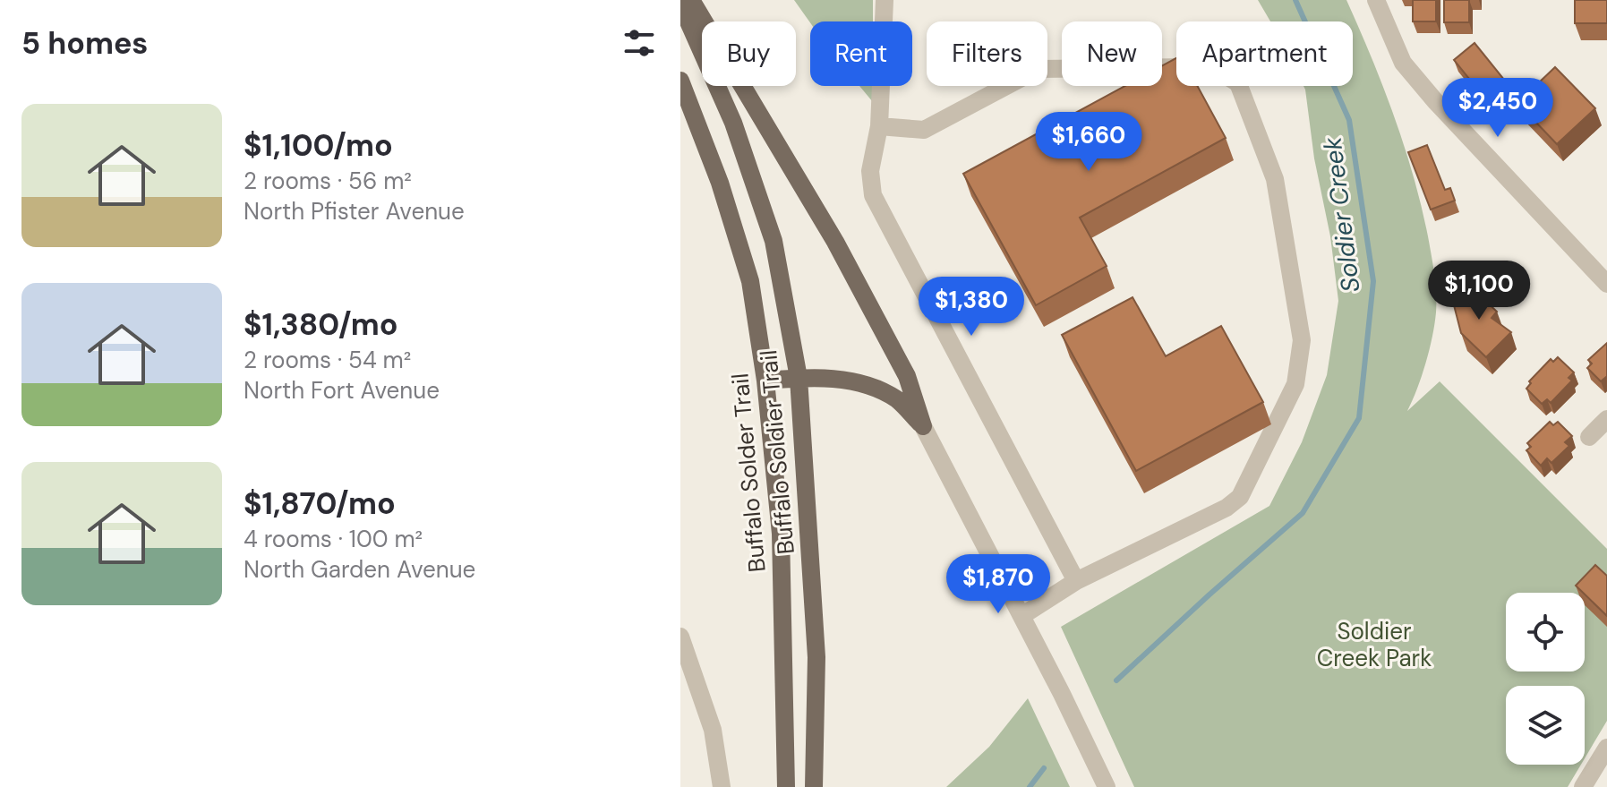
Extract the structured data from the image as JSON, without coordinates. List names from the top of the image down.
{
  "streets": {
    "main road": ["Buffalo Soldier Trail", "Buffalo Solder Trail"]
  },
  "water": ["Soldier Creek"],
  "parks": ["Soldier Creek Park"],
  "page": {
    "heading": "5 homes",
    "chip": [
      "Buy",
      "Rent",
      "Filters",
      "New",
      "Apartment"
    ],
    "price": [
      "$2,450",
      "$1,660",
      "$1,100",
      "$1,380",
      "$1,870"
    ],
    "list": [
      {
        "name": "$1,100/mo",
        "note": "2 rooms · 56 m² · North Pfister Avenue"
      },
      {
        "name": "$1,380/mo",
        "note": "2 rooms · 54 m² · North Fort Avenue"
      },
      {
        "name": "$1,870/mo",
        "note": "4 rooms · 100 m² · North Garden Avenue"
      }
    ]
  }
}
